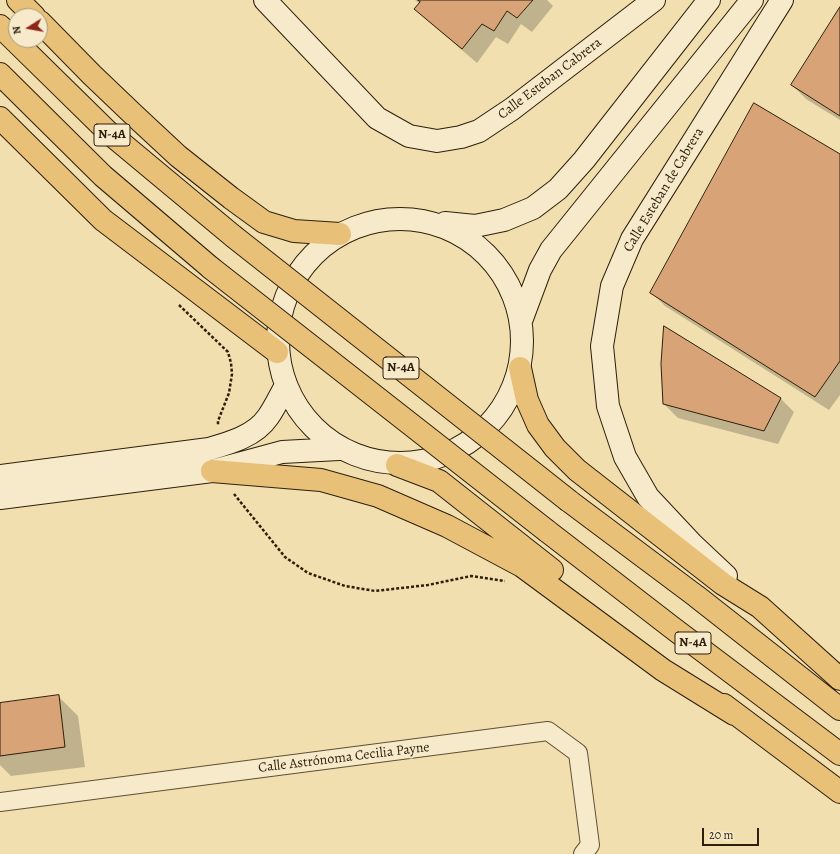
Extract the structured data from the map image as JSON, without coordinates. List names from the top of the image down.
{
  "streets": {
    "main road": ["N-4A"],
    "street": ["Calle Esteban Cabrera", "Calle Esteban de Cabrera", "Calle Astrónoma Cecilia Payne"]
  },
  "scale_bar": "20 m",
  "north": "left"
}
